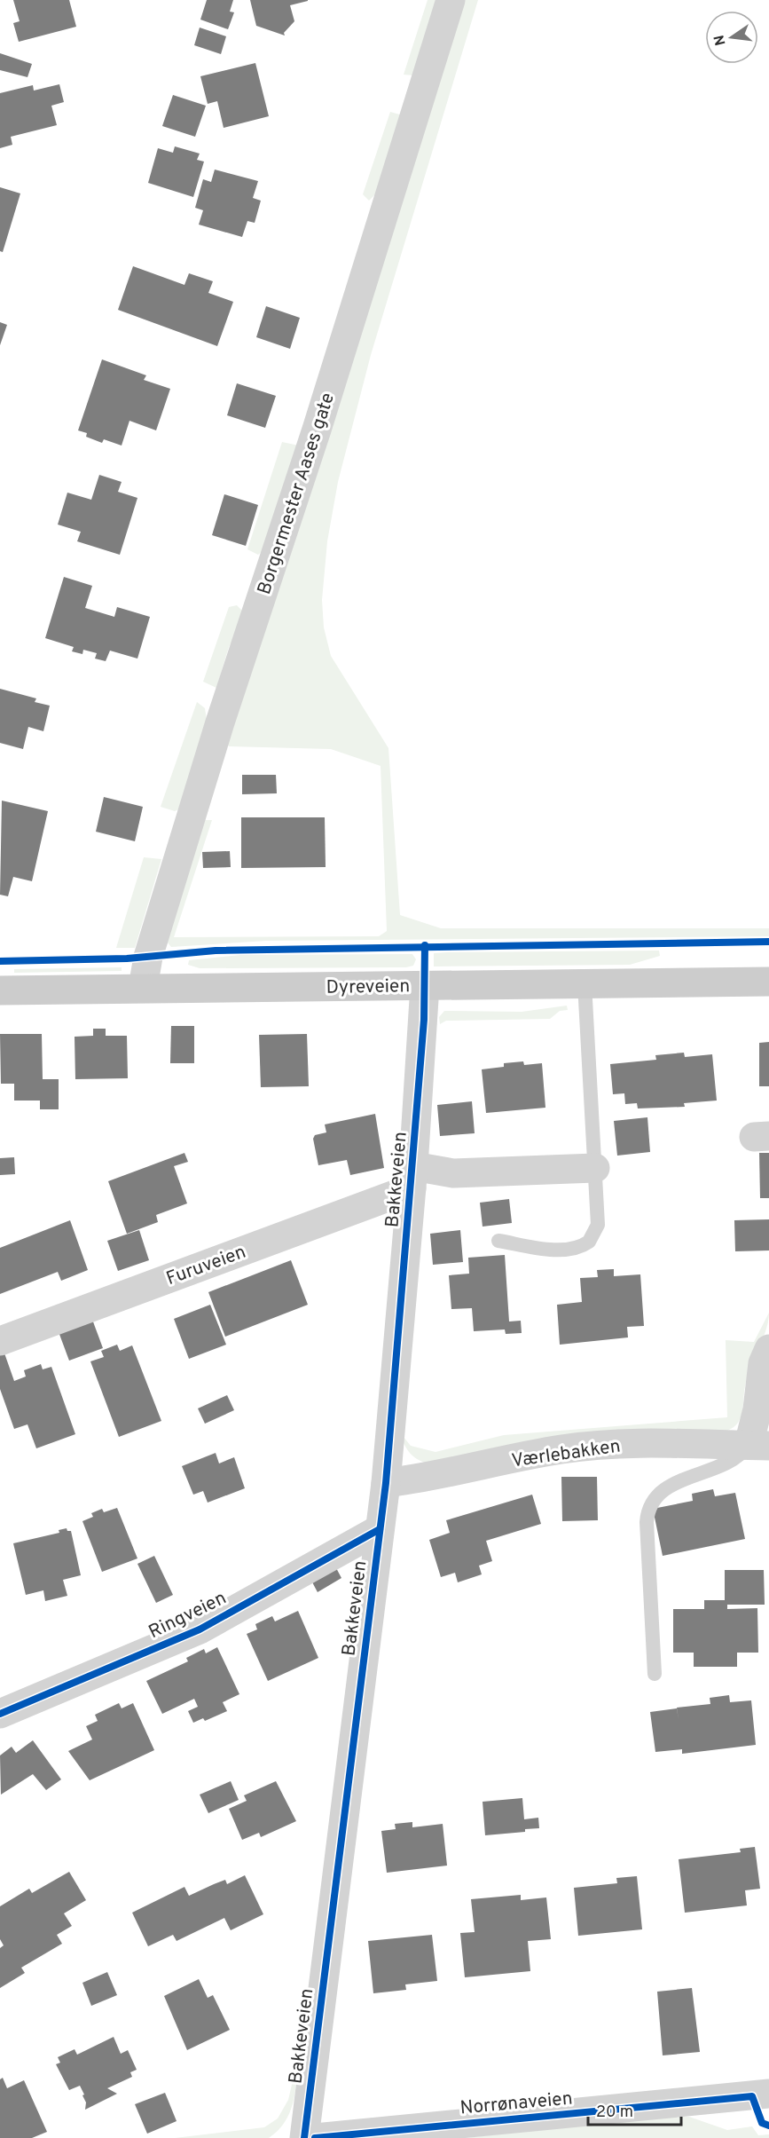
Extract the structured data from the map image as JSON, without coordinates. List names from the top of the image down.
{
  "streets": {
    "main road": ["Dyreveien"],
    "street": [
      "Borgermester Aases gate",
      "Bakkeveien",
      "Furuveien",
      "Værlebakken",
      "Ringveien",
      "Norrønaveien"
    ]
  },
  "crossings": [
    ["Borgermester Aases gate", "Dyreveien"],
    ["Dyreveien", "Bakkeveien"],
    ["Bakkeveien", "Furuveien"],
    ["Bakkeveien", "Værlebakken"],
    ["Bakkeveien", "Ringveien"]
  ],
  "scale_bar": "20 m",
  "north": "left"
}
